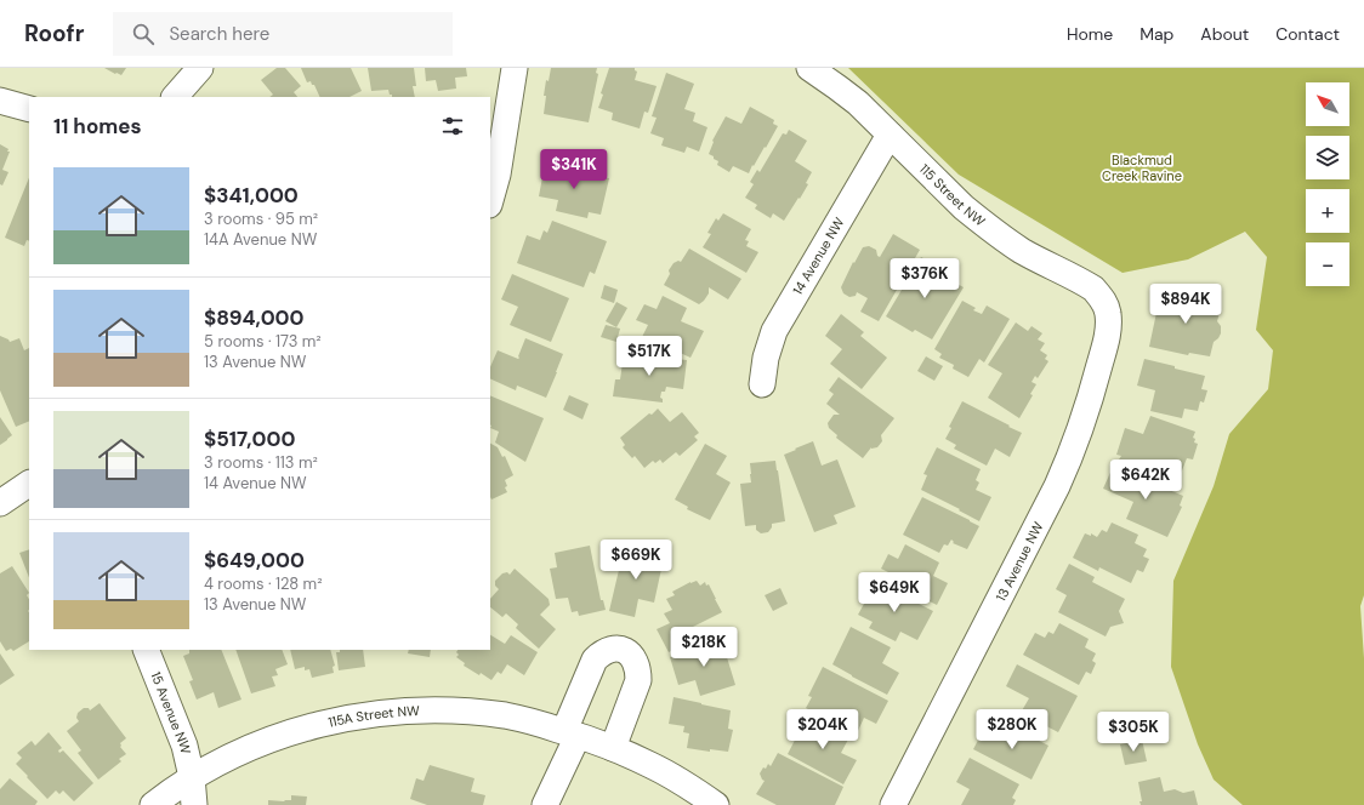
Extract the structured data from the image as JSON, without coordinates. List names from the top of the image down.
{
  "streets": {
    "street": [
      "115 Street NW",
      "14 Avenue NW",
      "13 Avenue NW",
      "15 Avenue NW",
      "115A Street NW"
    ]
  },
  "crossings": [
    ["115 Street NW", "14 Avenue NW"],
    ["115 Street NW", "13 Avenue NW"],
    ["15 Avenue NW", "115A Street NW"]
  ],
  "parks": ["Blackmud Creek Ravine"],
  "north": "top left",
  "page": {
    "header": "Roofr",
    "search": "Search here",
    "nav": [
      "Home",
      "Map",
      "About",
      "Contact"
    ],
    "map_buttons": ["+", "−"],
    "heading": "11 homes",
    "price": [
      "$341K",
      "$376K",
      "$894K",
      "$517K",
      "$642K",
      "$669K",
      "$649K",
      "$218K",
      "$204K",
      "$280K",
      "$305K"
    ],
    "list": [
      {
        "name": "$341,000",
        "note": "3 rooms · 95 m² · 14A Avenue NW"
      },
      {
        "name": "$894,000",
        "note": "5 rooms · 173 m² · 13 Avenue NW"
      },
      {
        "name": "$517,000",
        "note": "3 rooms · 113 m² · 14 Avenue NW"
      },
      {
        "name": "$649,000",
        "note": "4 rooms · 128 m² · 13 Avenue NW"
      }
    ]
  }
}
